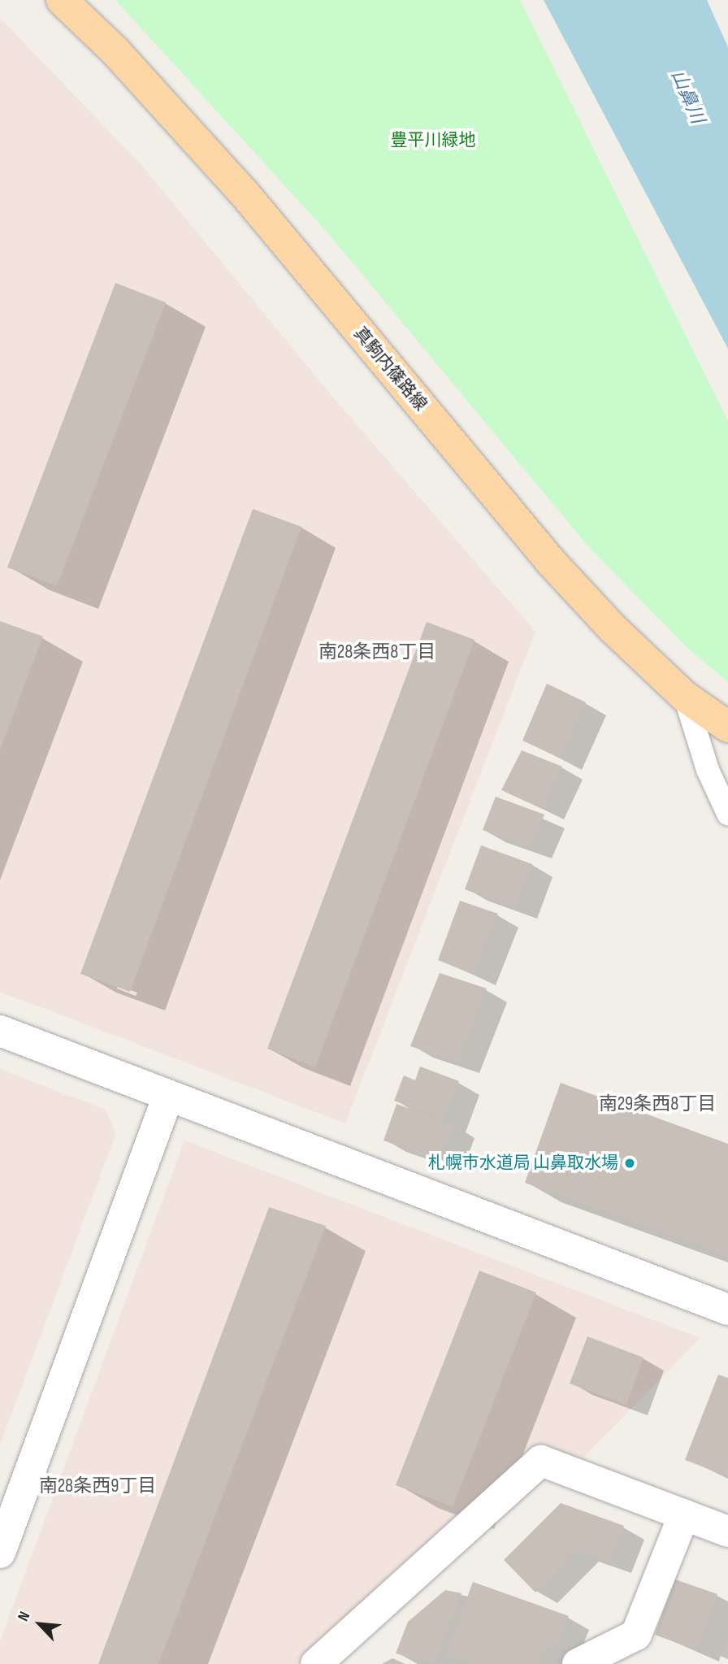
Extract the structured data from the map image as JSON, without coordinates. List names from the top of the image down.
{
  "streets": {
    "main road": ["真駒内篠路線"]
  },
  "districts": ["南28条西8丁目", "南29条西8丁目", "南28条西9丁目"],
  "water": ["山鼻川"],
  "parks": ["豊平川緑地"],
  "places": ["札幌市水道局 山鼻取水場"],
  "north": "top left"
}
